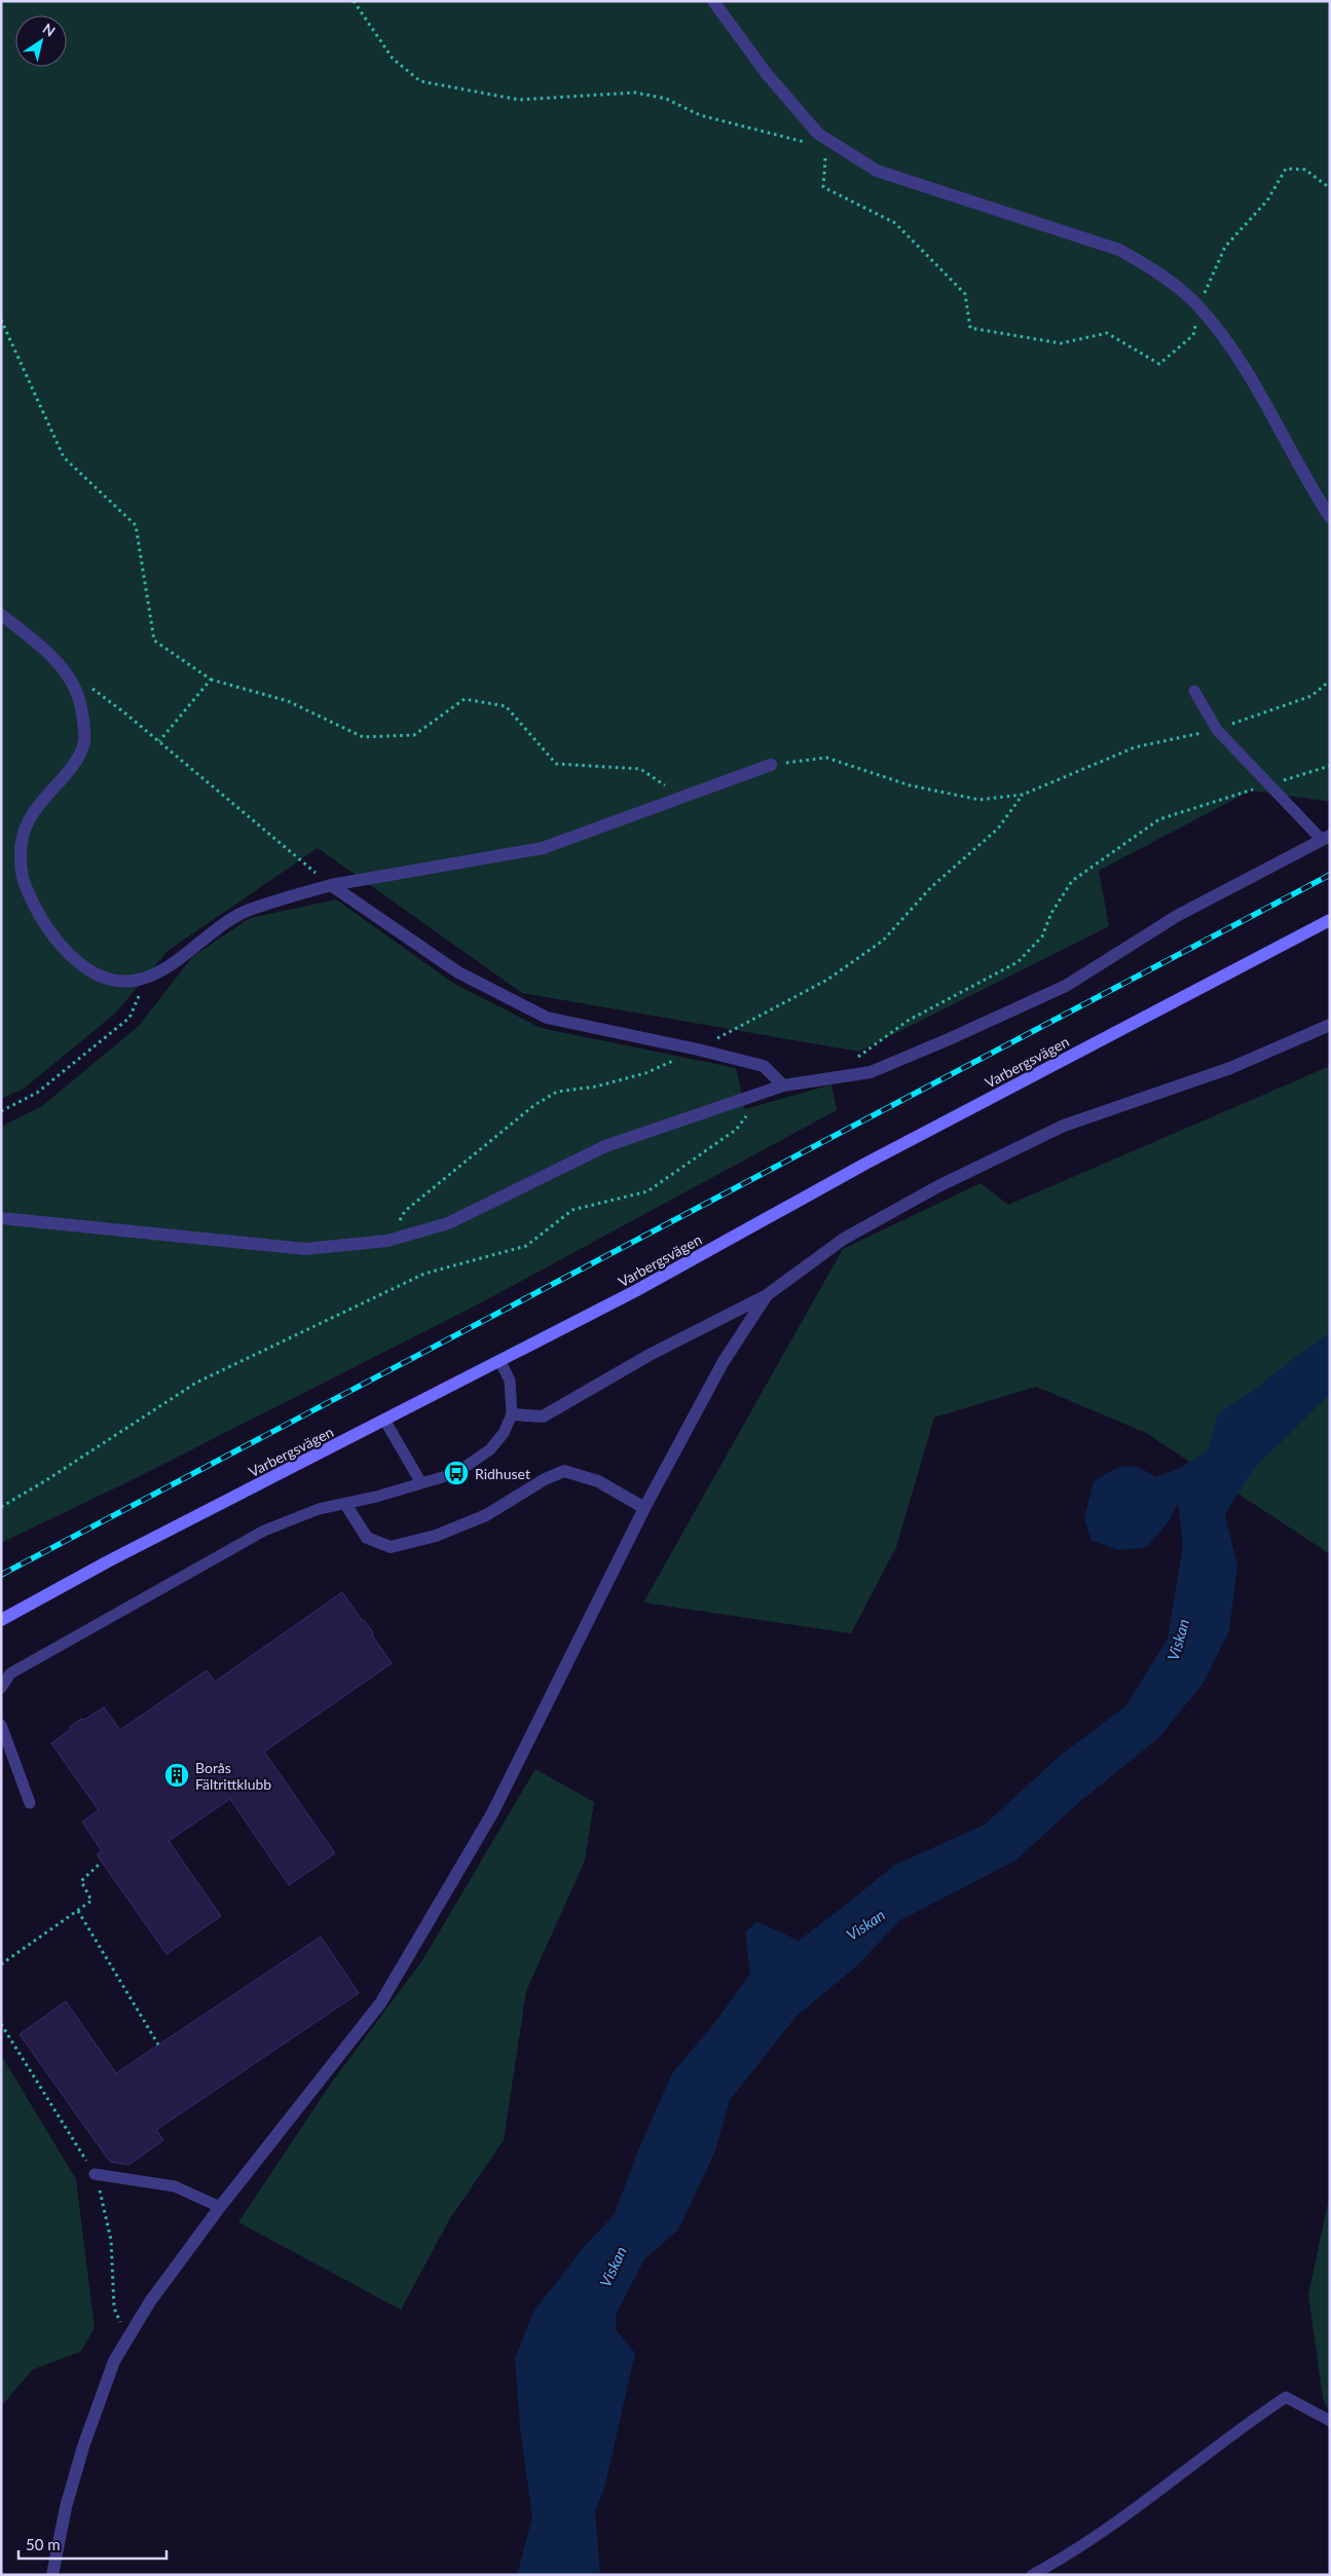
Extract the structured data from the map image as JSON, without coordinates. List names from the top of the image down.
{
  "streets": {
    "main road": ["Varbergsvägen"]
  },
  "water": ["Viskan"],
  "places": {
    "bus stop": ["Ridhuset"],
    "building": ["Borås Fältrittklubb"]
  },
  "scale_bar": "50 m",
  "north": "top right"
}
